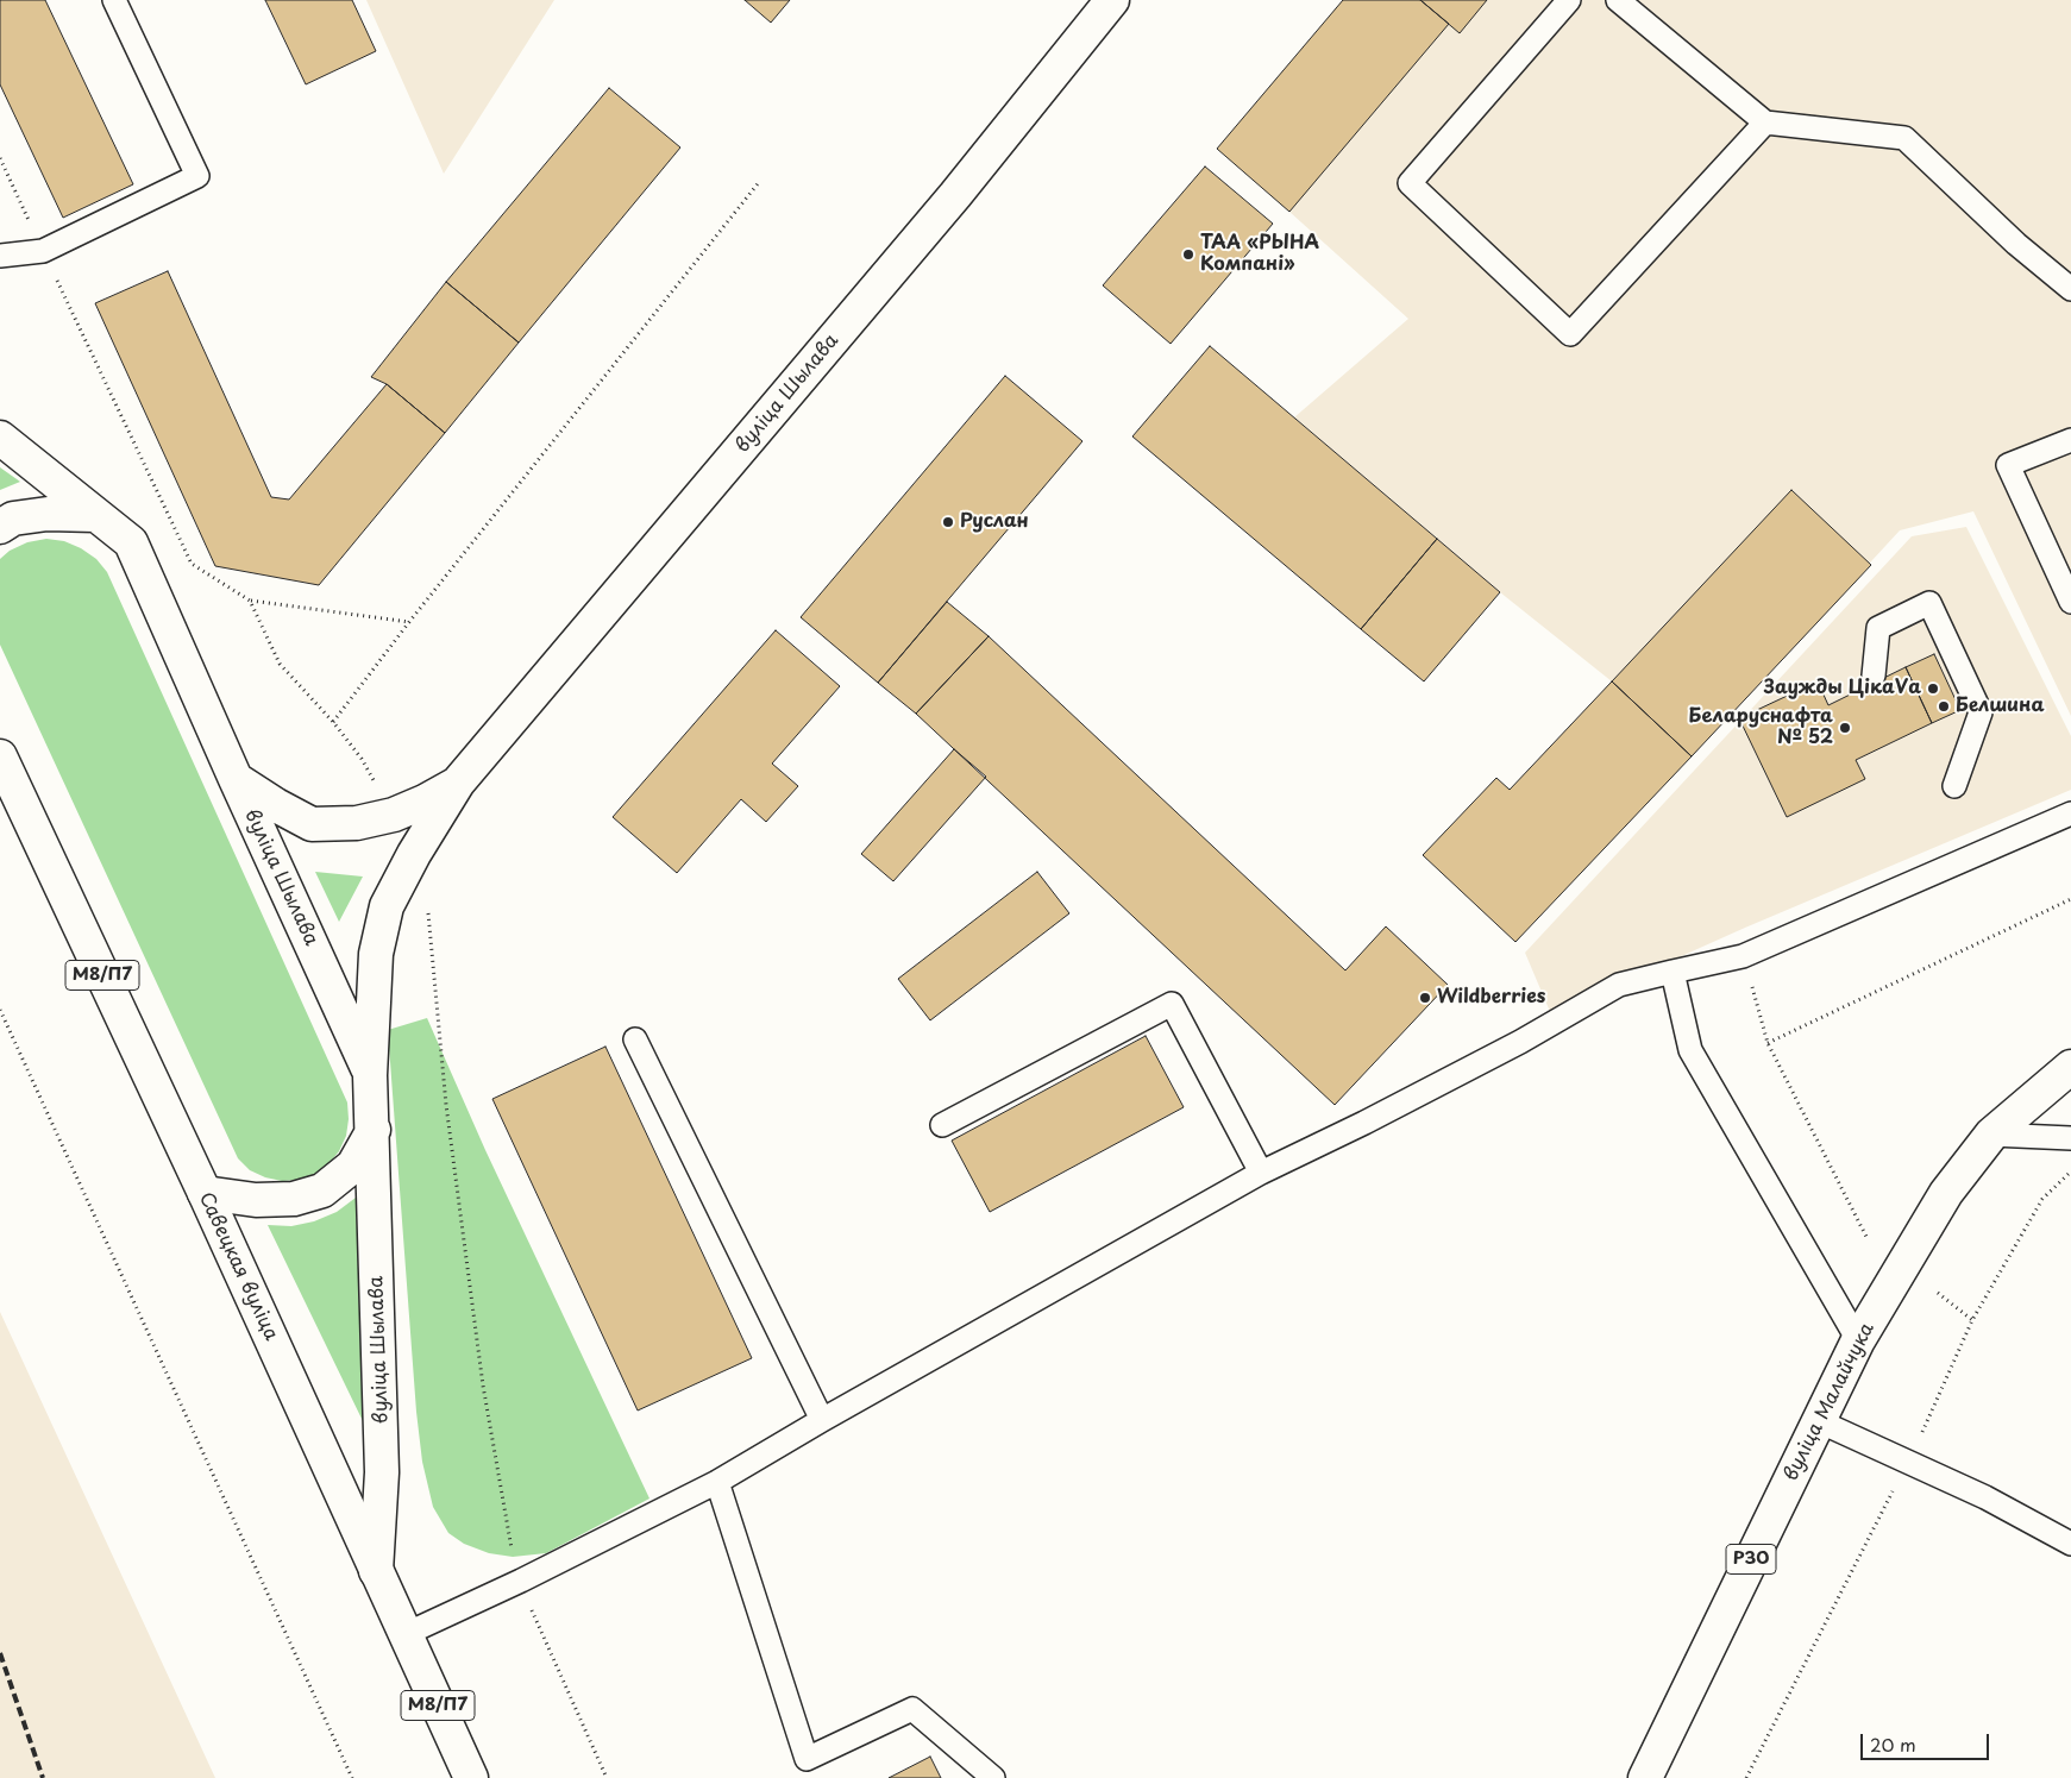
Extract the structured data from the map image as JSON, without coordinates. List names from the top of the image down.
{
  "streets": {
    "street": [
      "вуліца Шылава",
      "М8/П7",
      "Савецкая вуліца",
      "вуліца Малайчука",
      "Р30"
    ]
  },
  "crossings": [
    ["вуліца Шылава", "Савецкая вуліца"]
  ],
  "places": [
    "ТАА «РЫНА Компані»",
    "Руслан",
    "Заужды ЦікаVа",
    "Белшина",
    "Беларуснафта № 52",
    "Wildberries"
  ],
  "scale_bar": "20 m"
}
